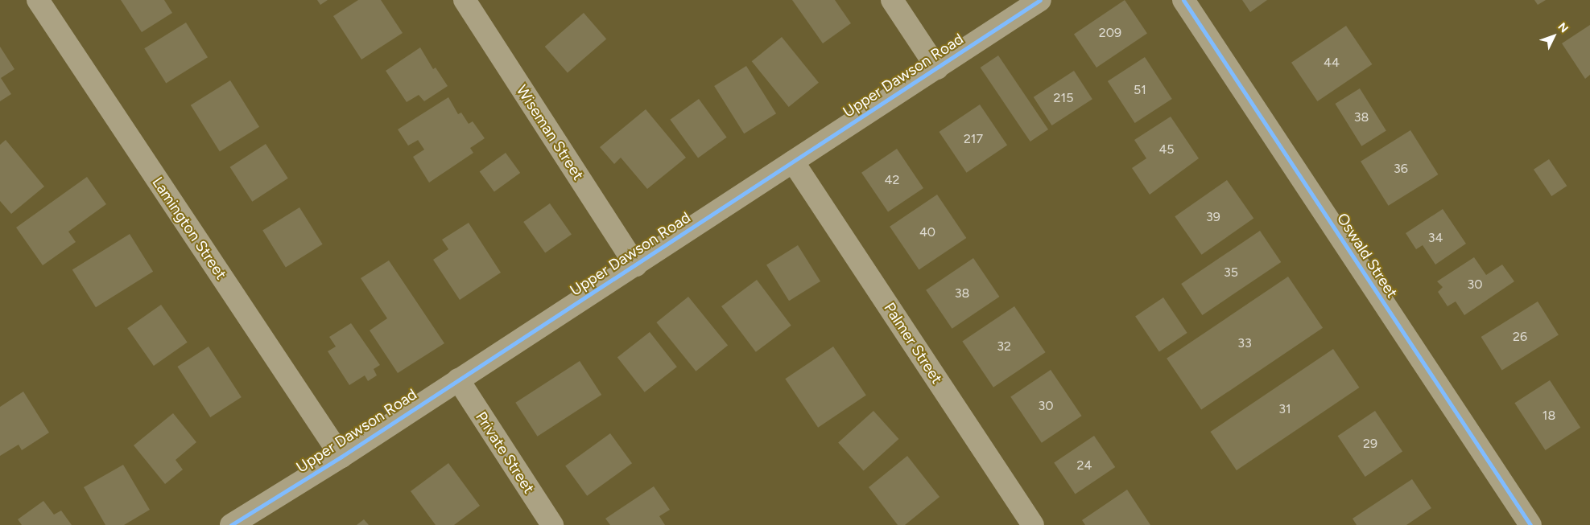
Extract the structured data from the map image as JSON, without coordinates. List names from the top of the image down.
{
  "streets": {
    "street": [
      "Upper Dawson Road",
      "Wiseman Street",
      "Lamington Street",
      "Oswald Street",
      "Palmer Street",
      "Private Street"
    ]
  },
  "crossings": [
    ["Upper Dawson Road", "Wiseman Street"],
    ["Upper Dawson Road", "Lamington Street"],
    ["Upper Dawson Road", "Palmer Street"],
    ["Upper Dawson Road", "Private Street"]
  ],
  "house_numbers": [
    "209",
    "44",
    "51",
    "215",
    "38",
    "217",
    "45",
    "36",
    "42",
    "39",
    "40",
    "34",
    "35",
    "30",
    "38",
    "26",
    "33",
    "32",
    "30",
    "31",
    "18",
    "29",
    "24"
  ],
  "north": "top right"
}
